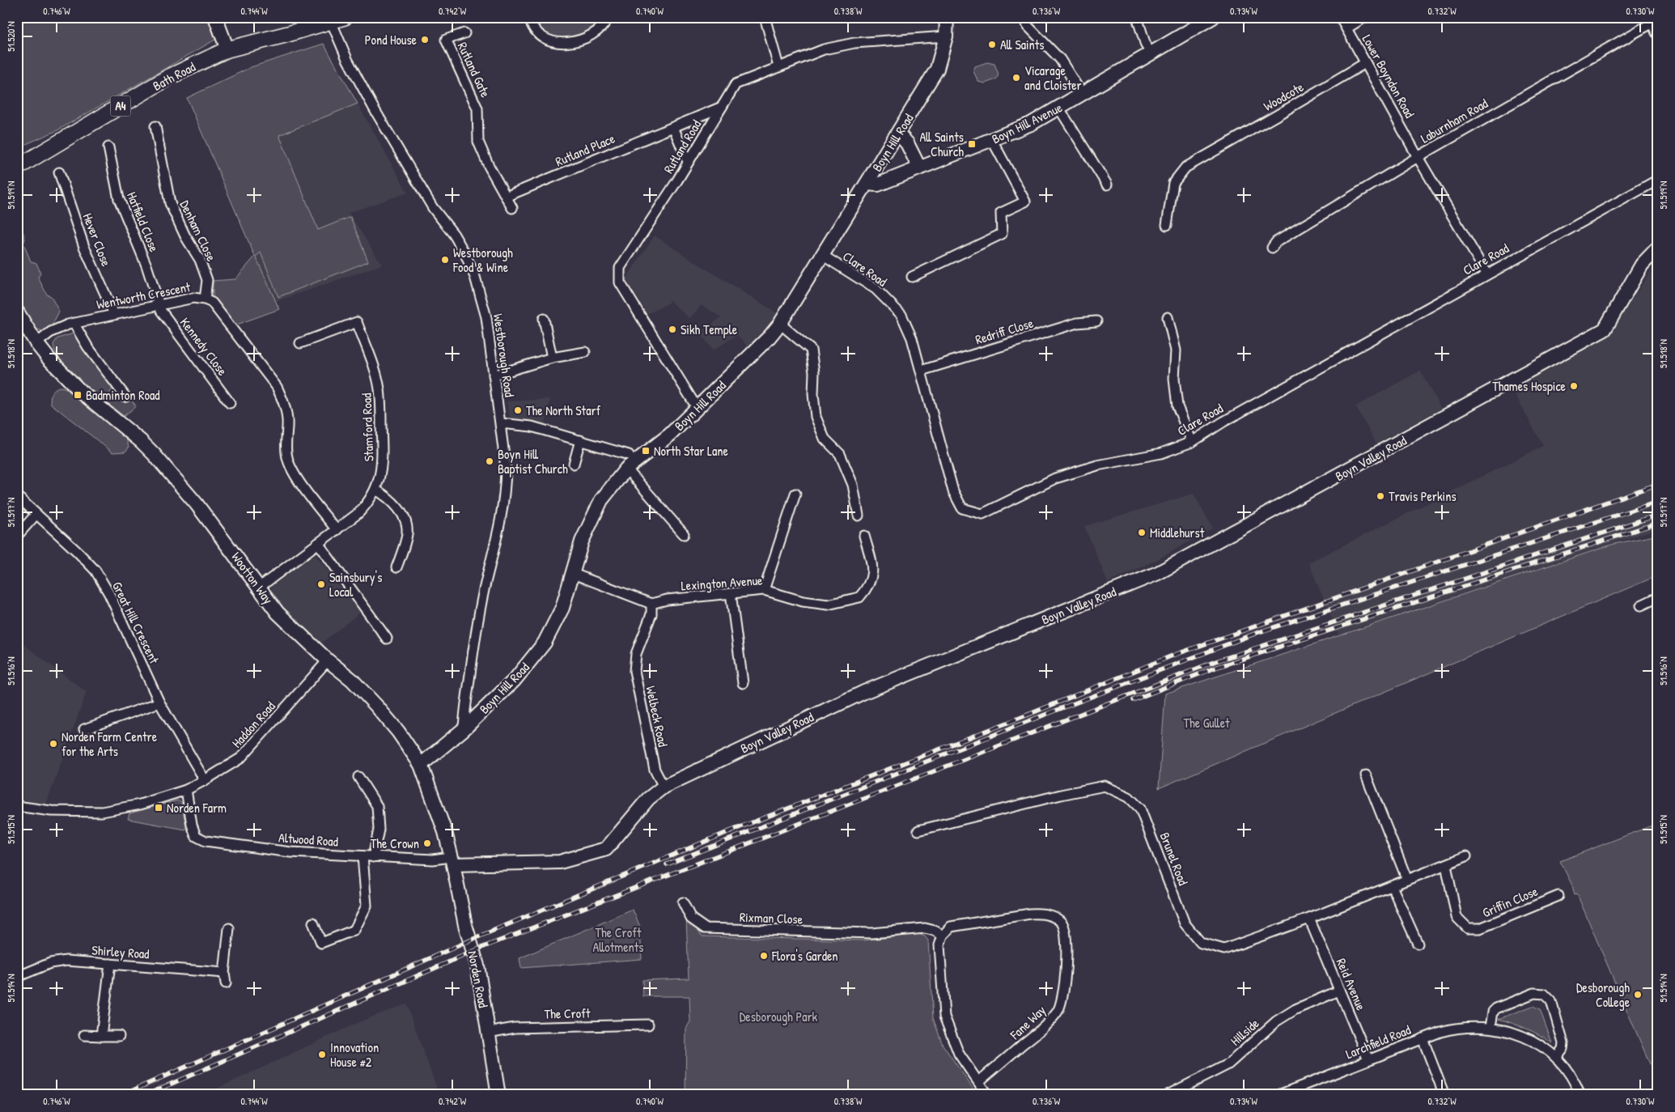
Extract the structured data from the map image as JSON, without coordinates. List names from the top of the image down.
{
  "streets": {
    "main road": ["Bath Road", "A4"],
    "street": [
      "Rutland Gate",
      "Lower Boyndon Road",
      "Woodcote",
      "Laburnham Road",
      "Boyn Hill Avenue",
      "Boyn Hill Road",
      "Rutland Road",
      "Rutland Place",
      "Hatfield Close",
      "Denham Close",
      "Hever Close",
      "Clare Road",
      "Wentworth Crescent",
      "Redriff Close",
      "Kennedy Close",
      "Westborough Road",
      "Stamford Road",
      "Boyn Valley Road",
      "Wootton Way",
      "Lexington Avenue",
      "Great Hill Crescent",
      "Welbeck Road",
      "Haddon Road",
      "Altwood Road",
      "Brunel Road",
      "Griffin Close",
      "Rixman Close",
      "Shirley Road",
      "Norden Road",
      "Reid Avenue",
      "The Croft",
      "Fane Way",
      "Hillside",
      "Larchfield Road"
    ]
  },
  "crossings": [
    ["Rutland Gate", "Rutland Place"],
    ["Bath Road", "Westborough Road"],
    ["Lower Boyndon Road", "Woodcote"],
    ["Lower Boyndon Road", "Laburnham Road"],
    ["Lower Boyndon Road", "Clare Road"],
    ["Boyn Hill Avenue", "Boyn Hill Road"],
    ["Boyn Hill Road", "Rutland Road"],
    ["Boyn Hill Road", "Clare Road"],
    ["Boyn Hill Road", "Westborough Road"],
    ["Boyn Hill Road", "Wootton Way"],
    ["Rutland Road", "Rutland Place"],
    ["Hatfield Close", "Wentworth Crescent"],
    ["Hatfield Close", "Kennedy Close"],
    ["Denham Close", "Wentworth Crescent"],
    ["Hever Close", "Wentworth Crescent"],
    ["Clare Road", "Redriff Close"],
    ["Wentworth Crescent", "Kennedy Close"],
    ["Wentworth Crescent", "Stamford Road"],
    ["Wentworth Crescent", "Wootton Way"],
    ["Stamford Road", "Wootton Way"],
    ["Boyn Valley Road", "Wootton Way"],
    ["Boyn Valley Road", "Welbeck Road"],
    ["Boyn Valley Road", "Altwood Road"],
    ["Boyn Valley Road", "Norden Road"],
    ["Wootton Way", "Haddon Road"],
    ["Wootton Way", "Altwood Road"],
    ["Wootton Way", "Norden Road"],
    ["Lexington Avenue", "Welbeck Road"],
    ["Great Hill Crescent", "Haddon Road"],
    ["Haddon Road", "Altwood Road"],
    ["Altwood Road", "Norden Road"],
    ["Brunel Road", "Griffin Close"],
    ["Brunel Road", "Reid Avenue"],
    ["Rixman Close", "Fane Way"],
    ["Norden Road", "The Croft"],
    ["Reid Avenue", "Hillside"],
    ["Reid Avenue", "Larchfield Road"]
  ],
  "parks": ["The Gullet", "The Croft Allotments", "Desborough Park"],
  "places": {
    "other": [
      "Pond House",
      "All Saints",
      "Vicarage and Cloister",
      "Westborough Food & Wine",
      "Sikh Temple",
      "Thames Hospice",
      "The North Starf",
      "Boyn Hill Baptist Church",
      "Travis Perkins",
      "Middlehurst",
      "Sainsbury's Local",
      "Norden Farm Centre for the Arts",
      "The Crown",
      "Flora's Garden",
      "Desborough College",
      "Innovation House #2"
    ],
    "transit": [
      "All Saints Church",
      "Badminton Road",
      "North Star Lane",
      "Norden Farm"
    ]
  },
  "coordinates": [
    "0.746°W",
    "0.744°W",
    "0.742°W",
    "0.740°W",
    "0.738°W",
    "0.736°W",
    "0.734°W",
    "0.732°W",
    "0.730°W",
    "51.520°N",
    "51.519°N",
    "51.518°N",
    "51.517°N",
    "51.516°N",
    "51.515°N",
    "51.514°N"
  ]
}
